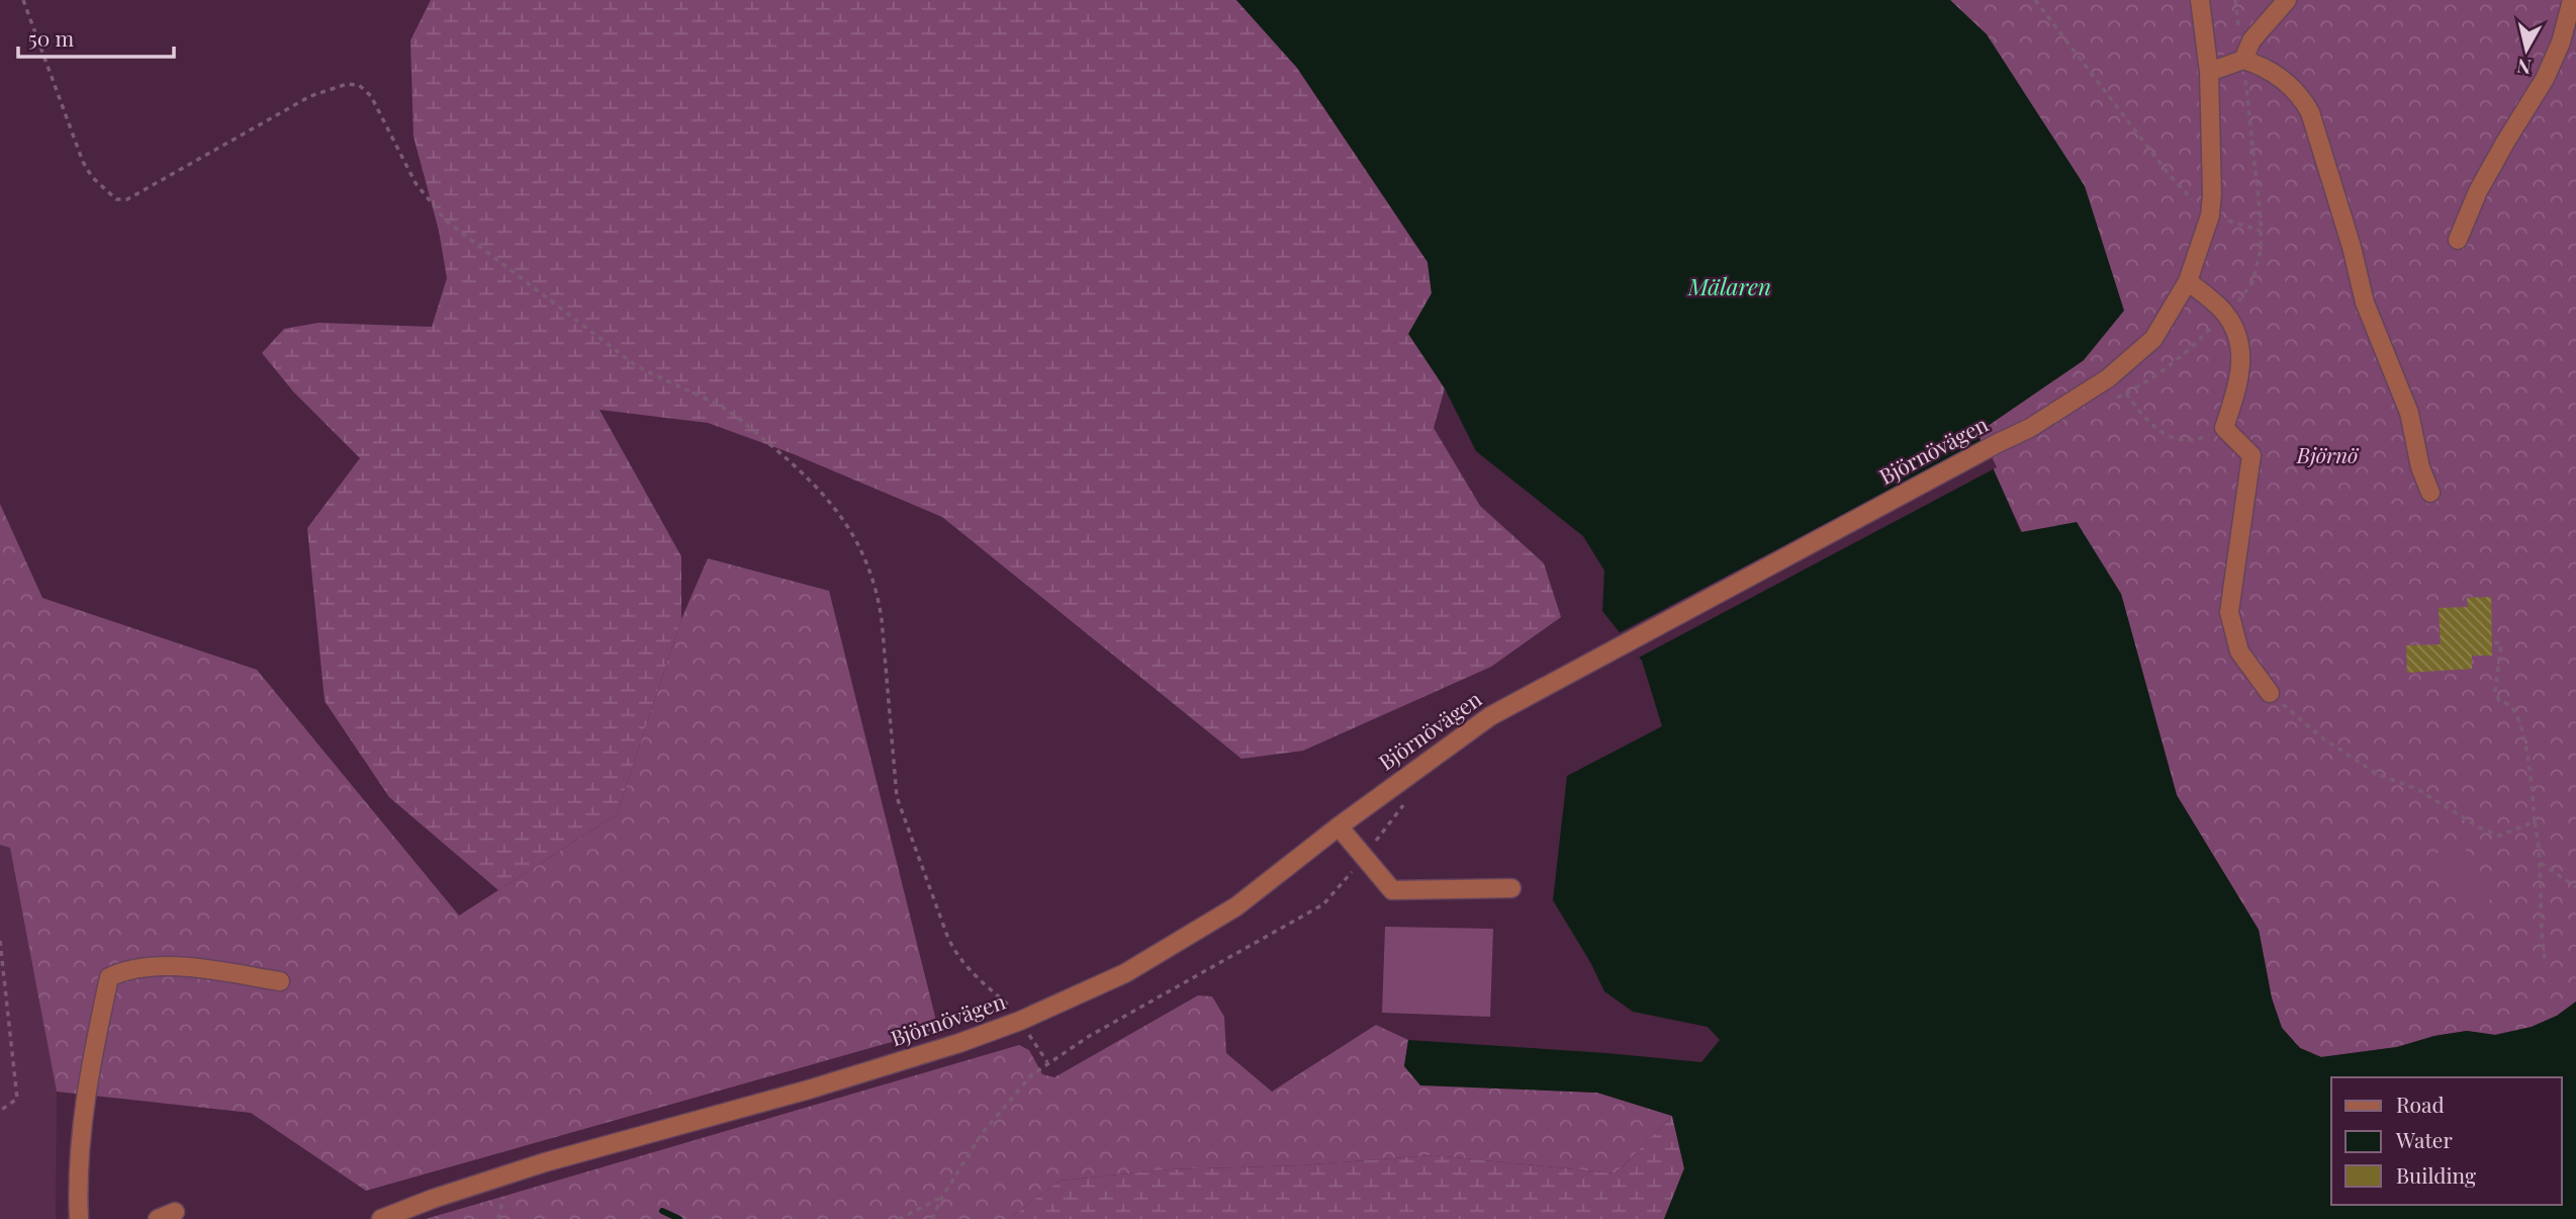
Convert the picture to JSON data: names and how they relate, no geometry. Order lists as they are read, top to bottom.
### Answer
{
  "streets": {
    "street": ["Björnövägen"]
  },
  "water": ["Mälaren"],
  "parks": ["Björnö"],
  "legend": ["Road", "Water", "Building"],
  "scale_bar": "50 m",
  "north": "bottom"
}
